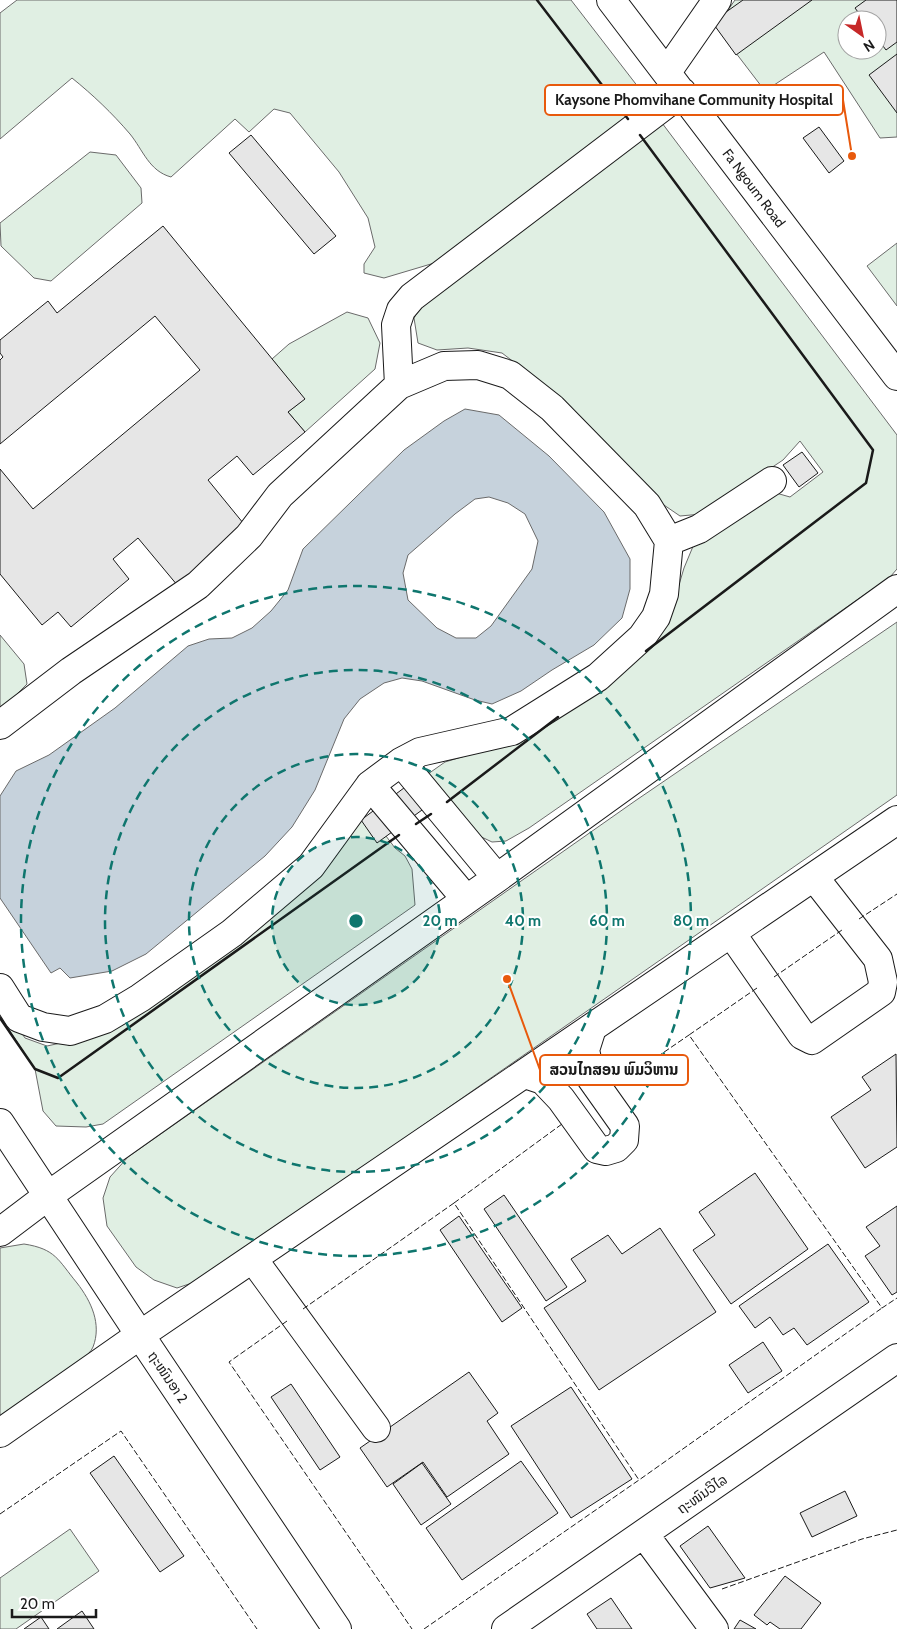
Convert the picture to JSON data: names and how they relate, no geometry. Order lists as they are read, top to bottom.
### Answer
{
  "streets": {
    "street": ["Fa Ngoum Road", "ຖະໜົນອາ 2", "ຖະໜົນວິໄລ"]
  },
  "places": ["Kaysone Phomvihane Community Hospital", "ສວນໄກສອນ ພົມວິຫານ"],
  "scale_bar": "20 m",
  "north": "bottom right",
  "rings": [
    "20 m",
    "40 m",
    "60 m",
    "80 m"
  ]
}
